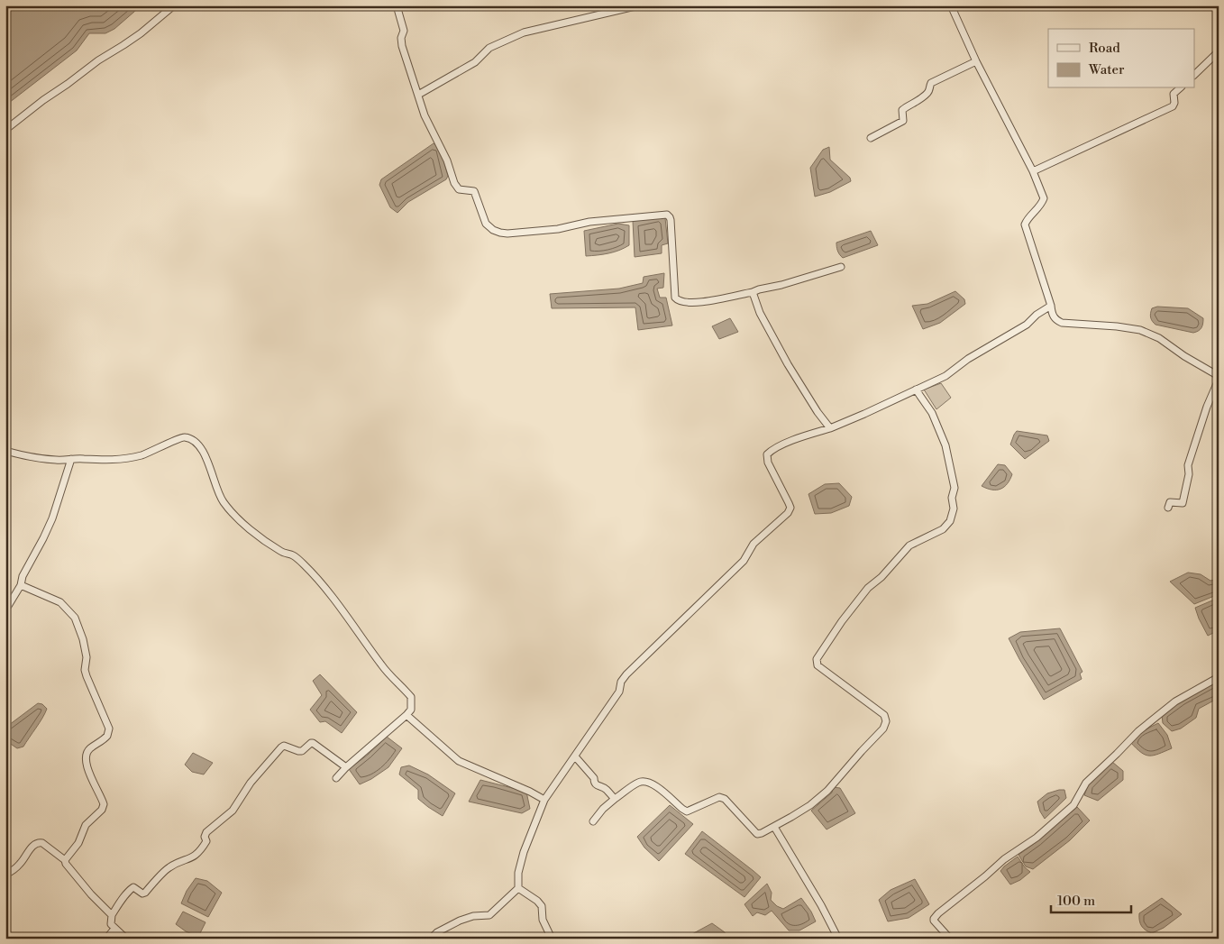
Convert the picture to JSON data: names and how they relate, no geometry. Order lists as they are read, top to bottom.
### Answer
{
  "legend": ["Road", "Water"],
  "scale_bar": "100 m"
}
